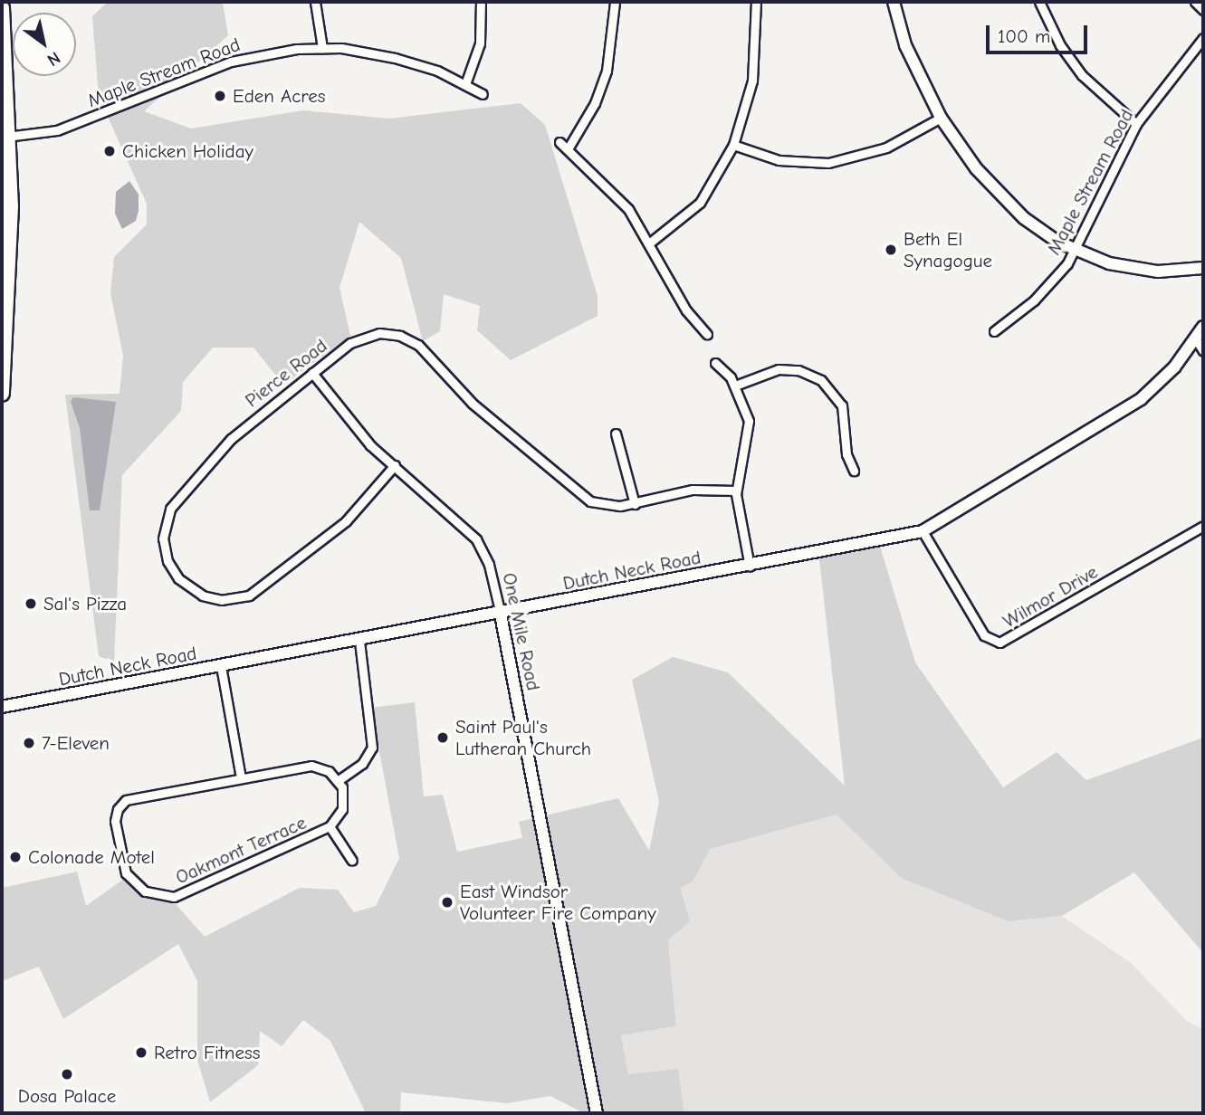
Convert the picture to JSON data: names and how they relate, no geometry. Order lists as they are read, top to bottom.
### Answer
{
  "streets": {
    "street": [
      "Maple Stream Road",
      "Pierce Road",
      "Dutch Neck Road",
      "Wilmor Drive",
      "One Mile Road",
      "Oakmont Terrace"
    ]
  },
  "crossings": [
    ["Pierce Road", "One Mile Road"],
    ["Dutch Neck Road", "Wilmor Drive"],
    ["Dutch Neck Road", "One Mile Road"]
  ],
  "places": [
    "Eden Acres",
    "Chicken Holiday",
    "Beth El Synagogue",
    "Sal's Pizza",
    "Saint Paul's Lutheran Church",
    "7-Eleven",
    "Colonade Motel",
    "East Windsor Volunteer Fire Company",
    "Retro Fitness",
    "Dosa Palace"
  ],
  "scale_bar": "100 m",
  "north": "bottom right"
}
